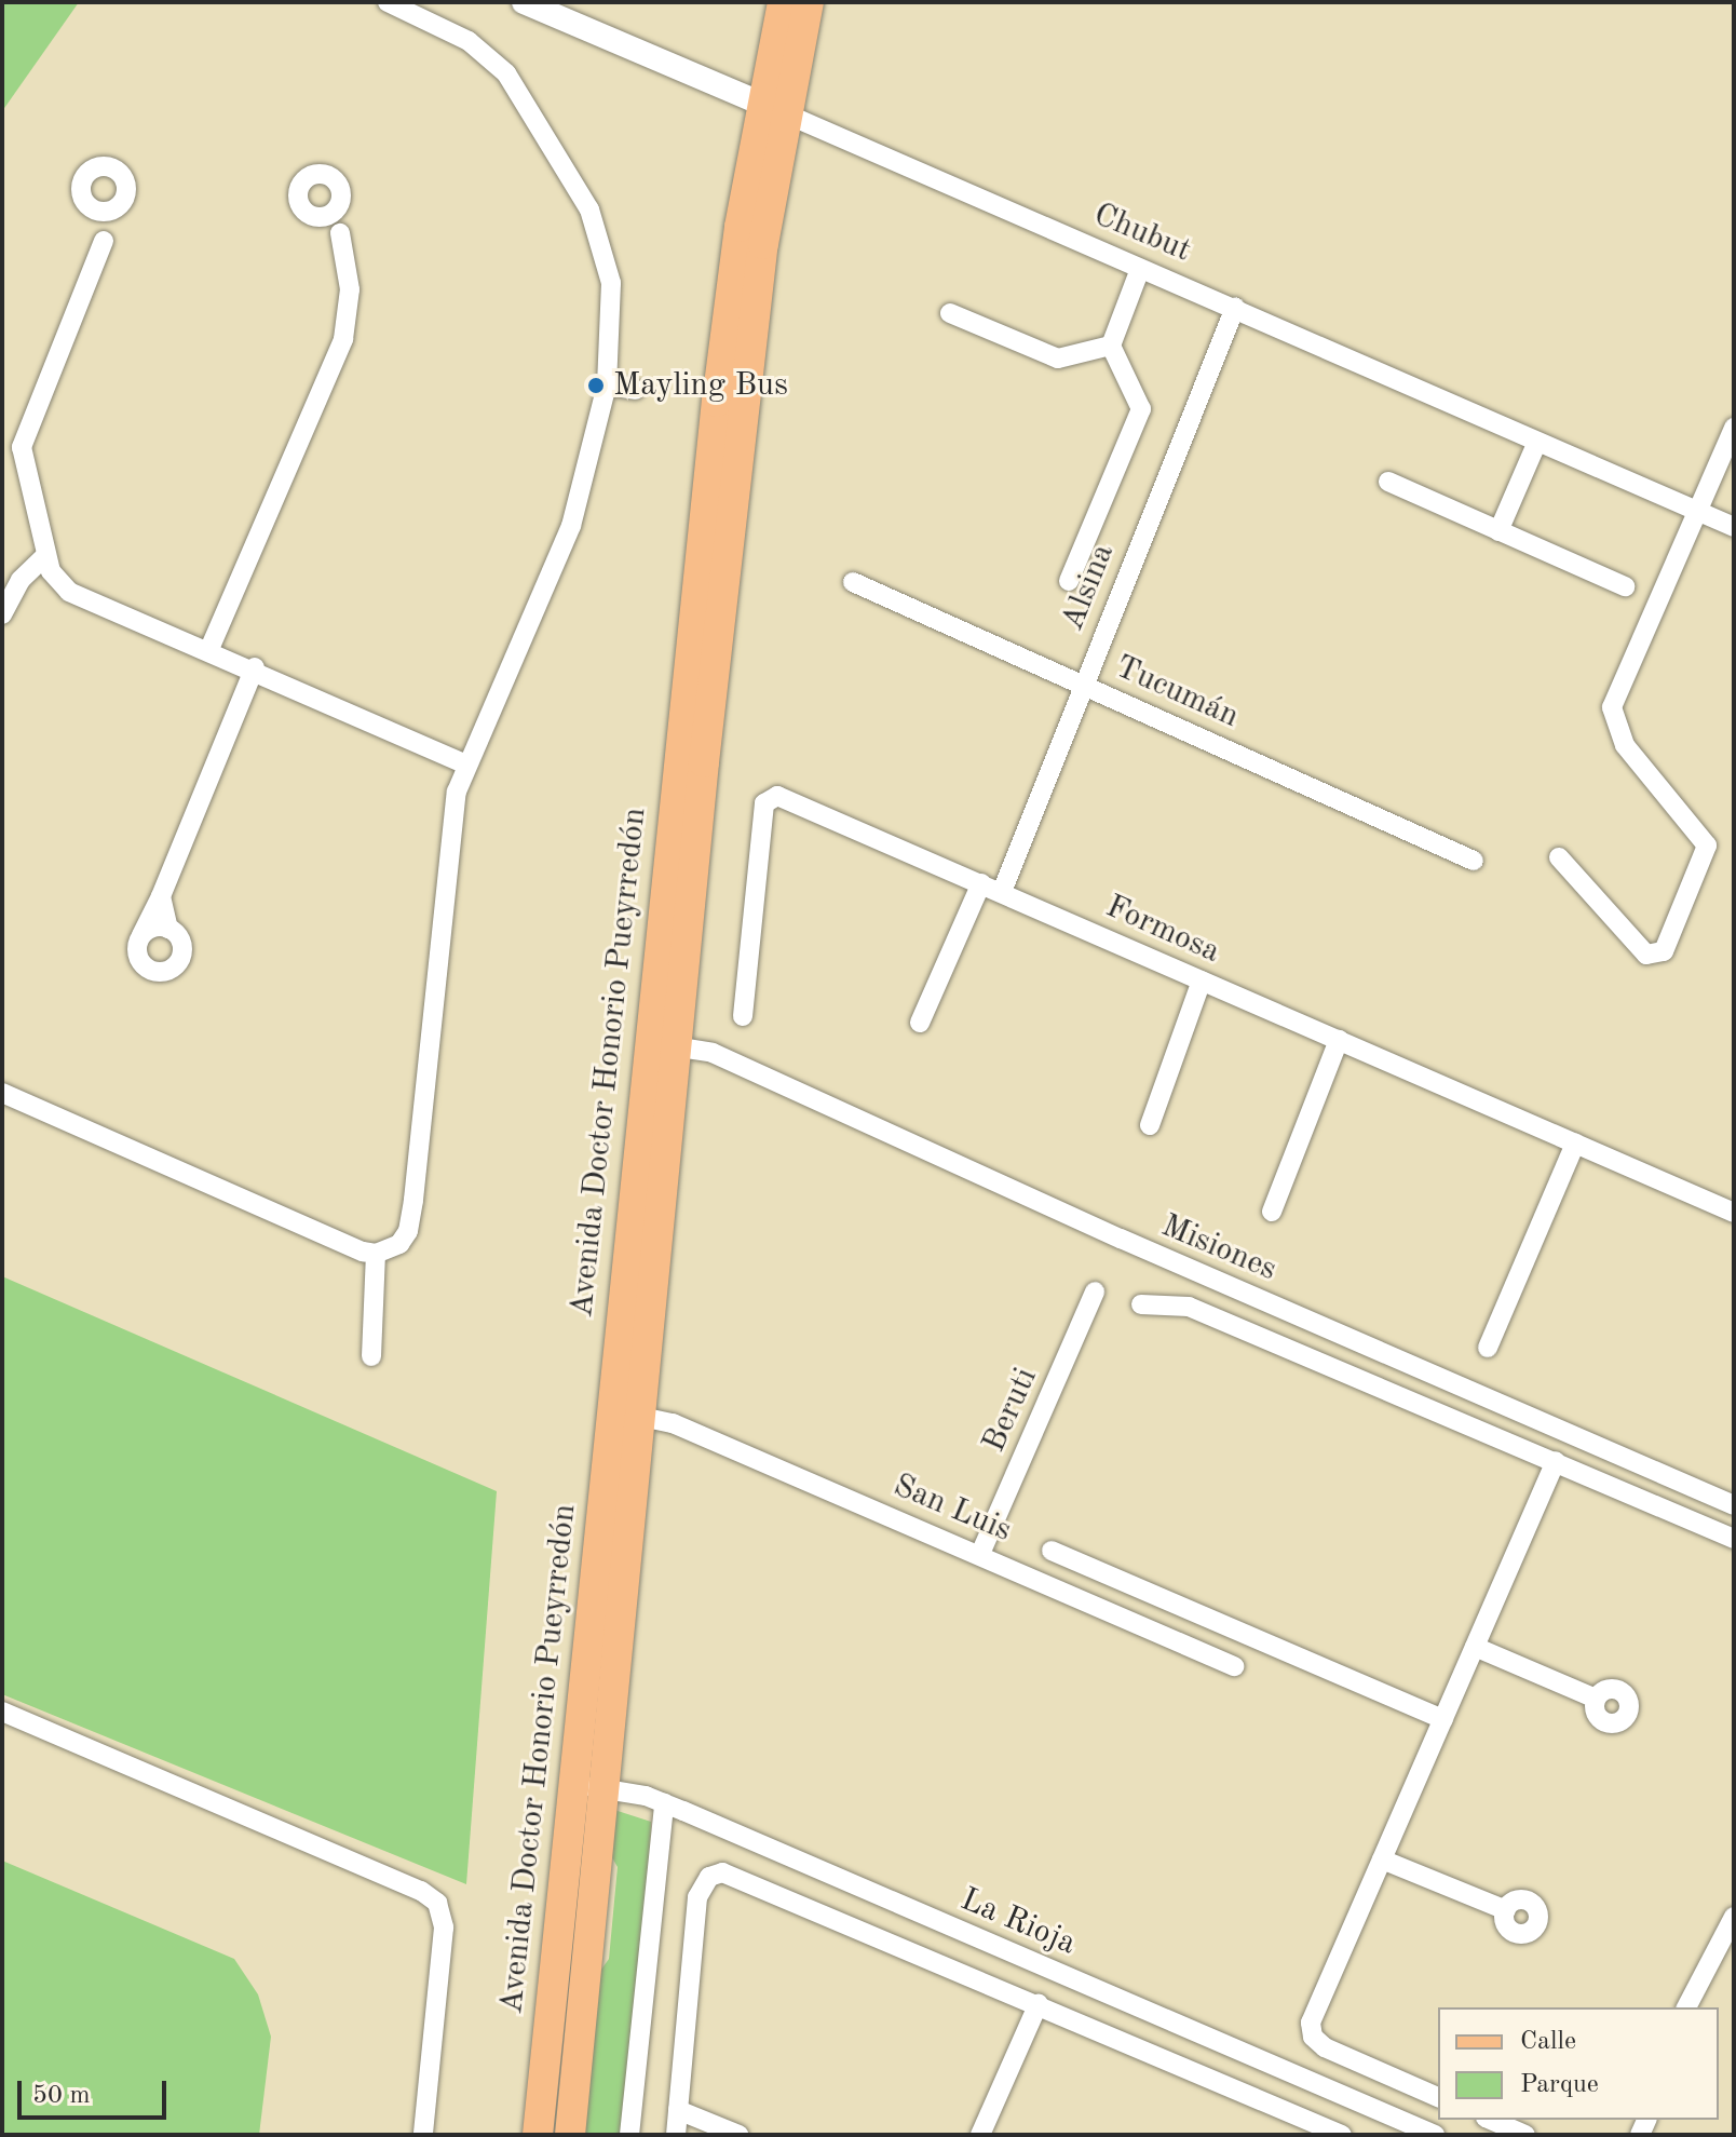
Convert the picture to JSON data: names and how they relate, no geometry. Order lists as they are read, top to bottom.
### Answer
{
  "streets": {
    "main road": ["Avenida Doctor Honorio Pueyrredón"],
    "street": [
      "Chubut",
      "Alsina",
      "Tucumán",
      "Formosa",
      "Misiones",
      "Beruti",
      "San Luis",
      "La Rioja"
    ]
  },
  "crossings": [
    ["Chubut", "Alsina"],
    ["Chubut", "Avenida Doctor Honorio Pueyrredón"],
    ["Alsina", "Tucumán"],
    ["Alsina", "Formosa"],
    ["Avenida Doctor Honorio Pueyrredón", "Misiones"],
    ["Avenida Doctor Honorio Pueyrredón", "San Luis"],
    ["Avenida Doctor Honorio Pueyrredón", "La Rioja"],
    ["Beruti", "San Luis"]
  ],
  "places": ["Mayling Bus"],
  "legend": ["Calle", "Parque"],
  "scale_bar": "50 m"
}
